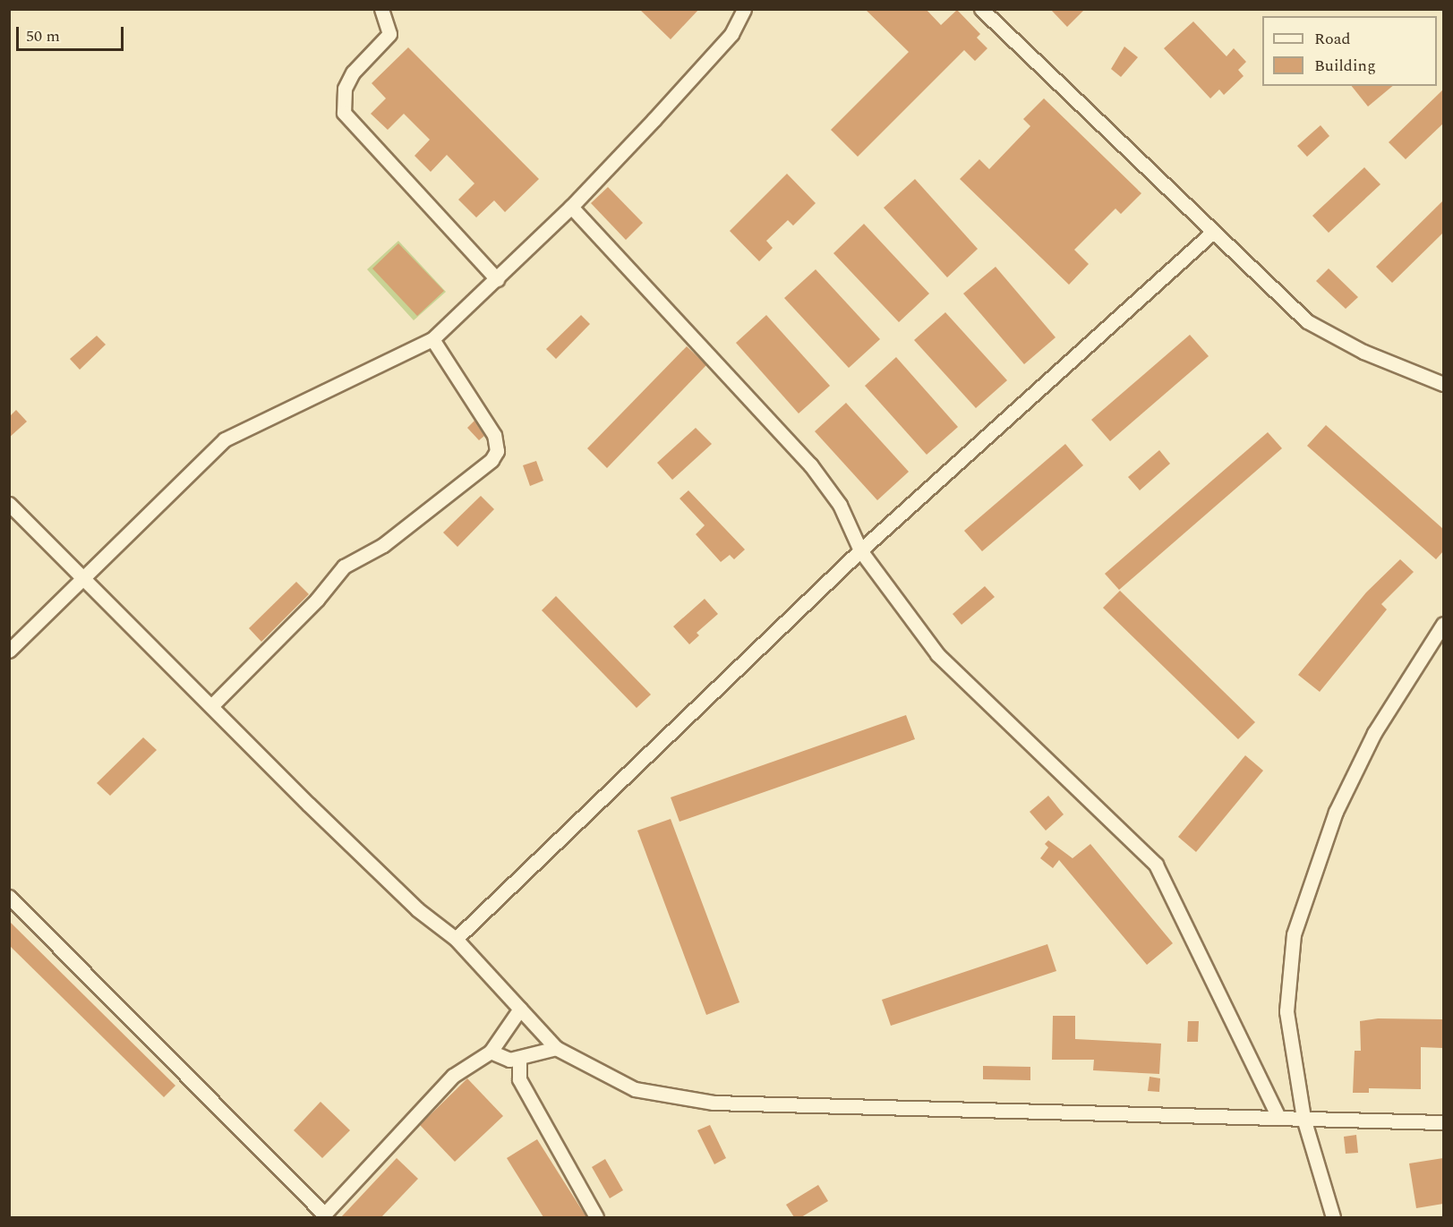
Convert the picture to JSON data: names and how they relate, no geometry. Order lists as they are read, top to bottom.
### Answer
{
  "legend": ["Road", "Building"],
  "scale_bar": "50 m"
}
